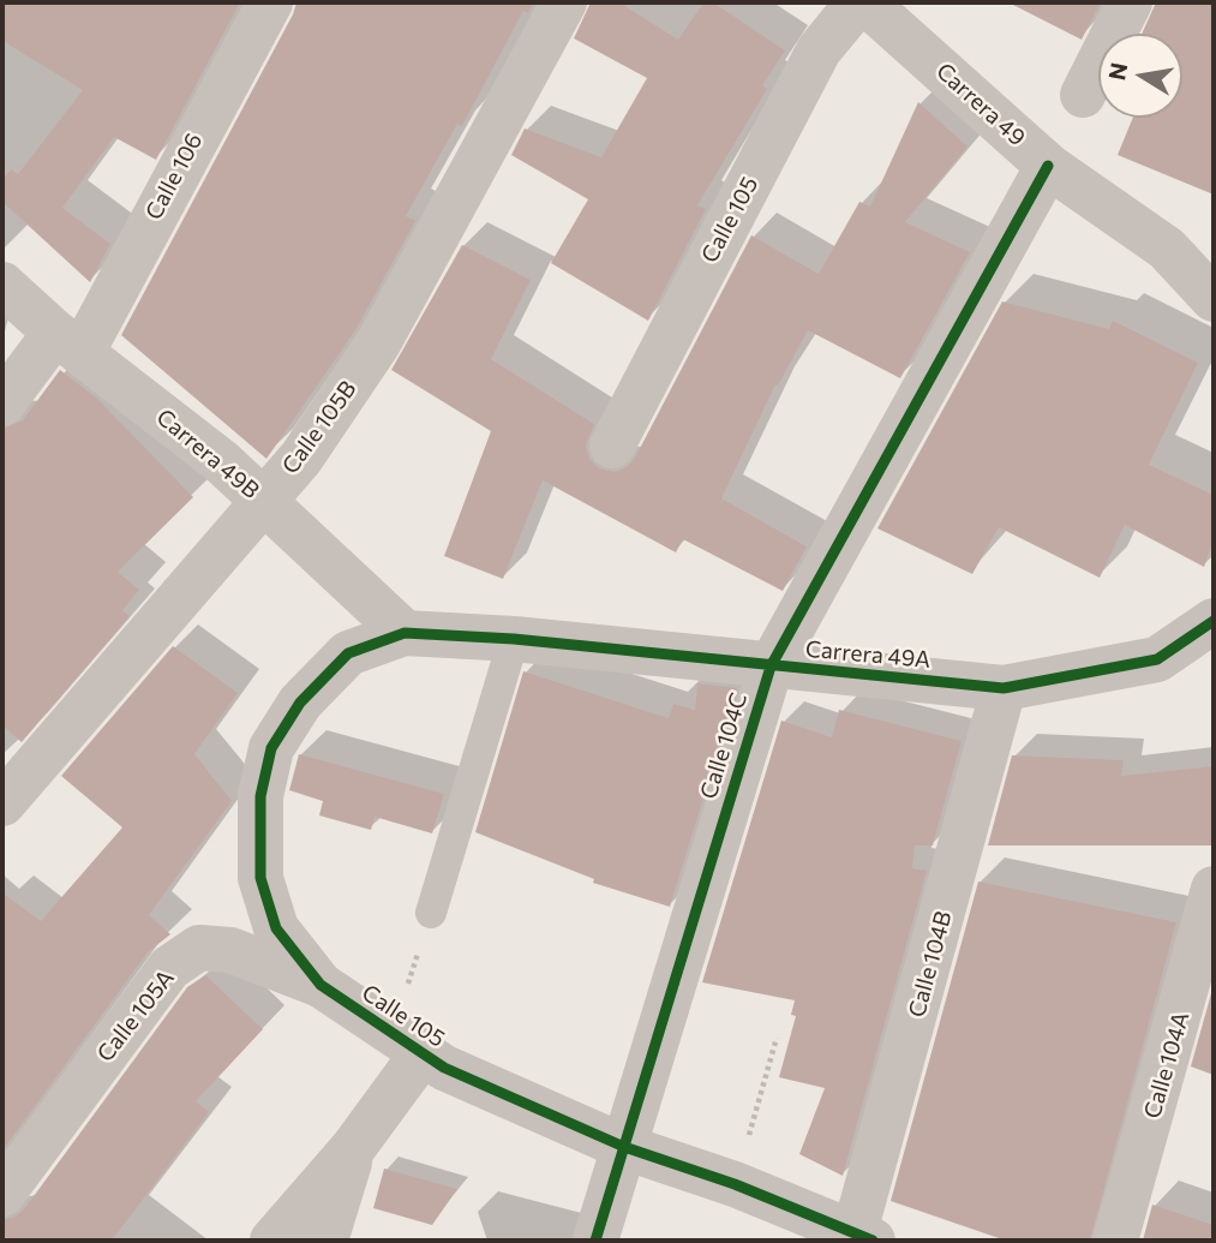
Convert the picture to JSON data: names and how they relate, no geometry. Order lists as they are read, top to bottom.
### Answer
{
  "streets": {
    "street": [
      "Carrera 49",
      "Calle 106",
      "Calle 105",
      "Calle 105B",
      "Carrera 49B",
      "Carrera 49A",
      "Calle 104C",
      "Calle 104B",
      "Calle 105A",
      "Calle 104A"
    ]
  },
  "crossings": [
    ["Carrera 49", "Calle 104C"],
    ["Calle 106", "Carrera 49B"],
    ["Calle 105", "Carrera 49B"],
    ["Calle 105", "Carrera 49A"],
    ["Calle 105", "Calle 104C"],
    ["Calle 105", "Calle 104B"],
    ["Calle 105", "Calle 105A"],
    ["Calle 105B", "Carrera 49B"],
    ["Carrera 49B", "Carrera 49A"],
    ["Carrera 49A", "Calle 104C"],
    ["Carrera 49A", "Calle 104B"]
  ],
  "north": "left"
}
